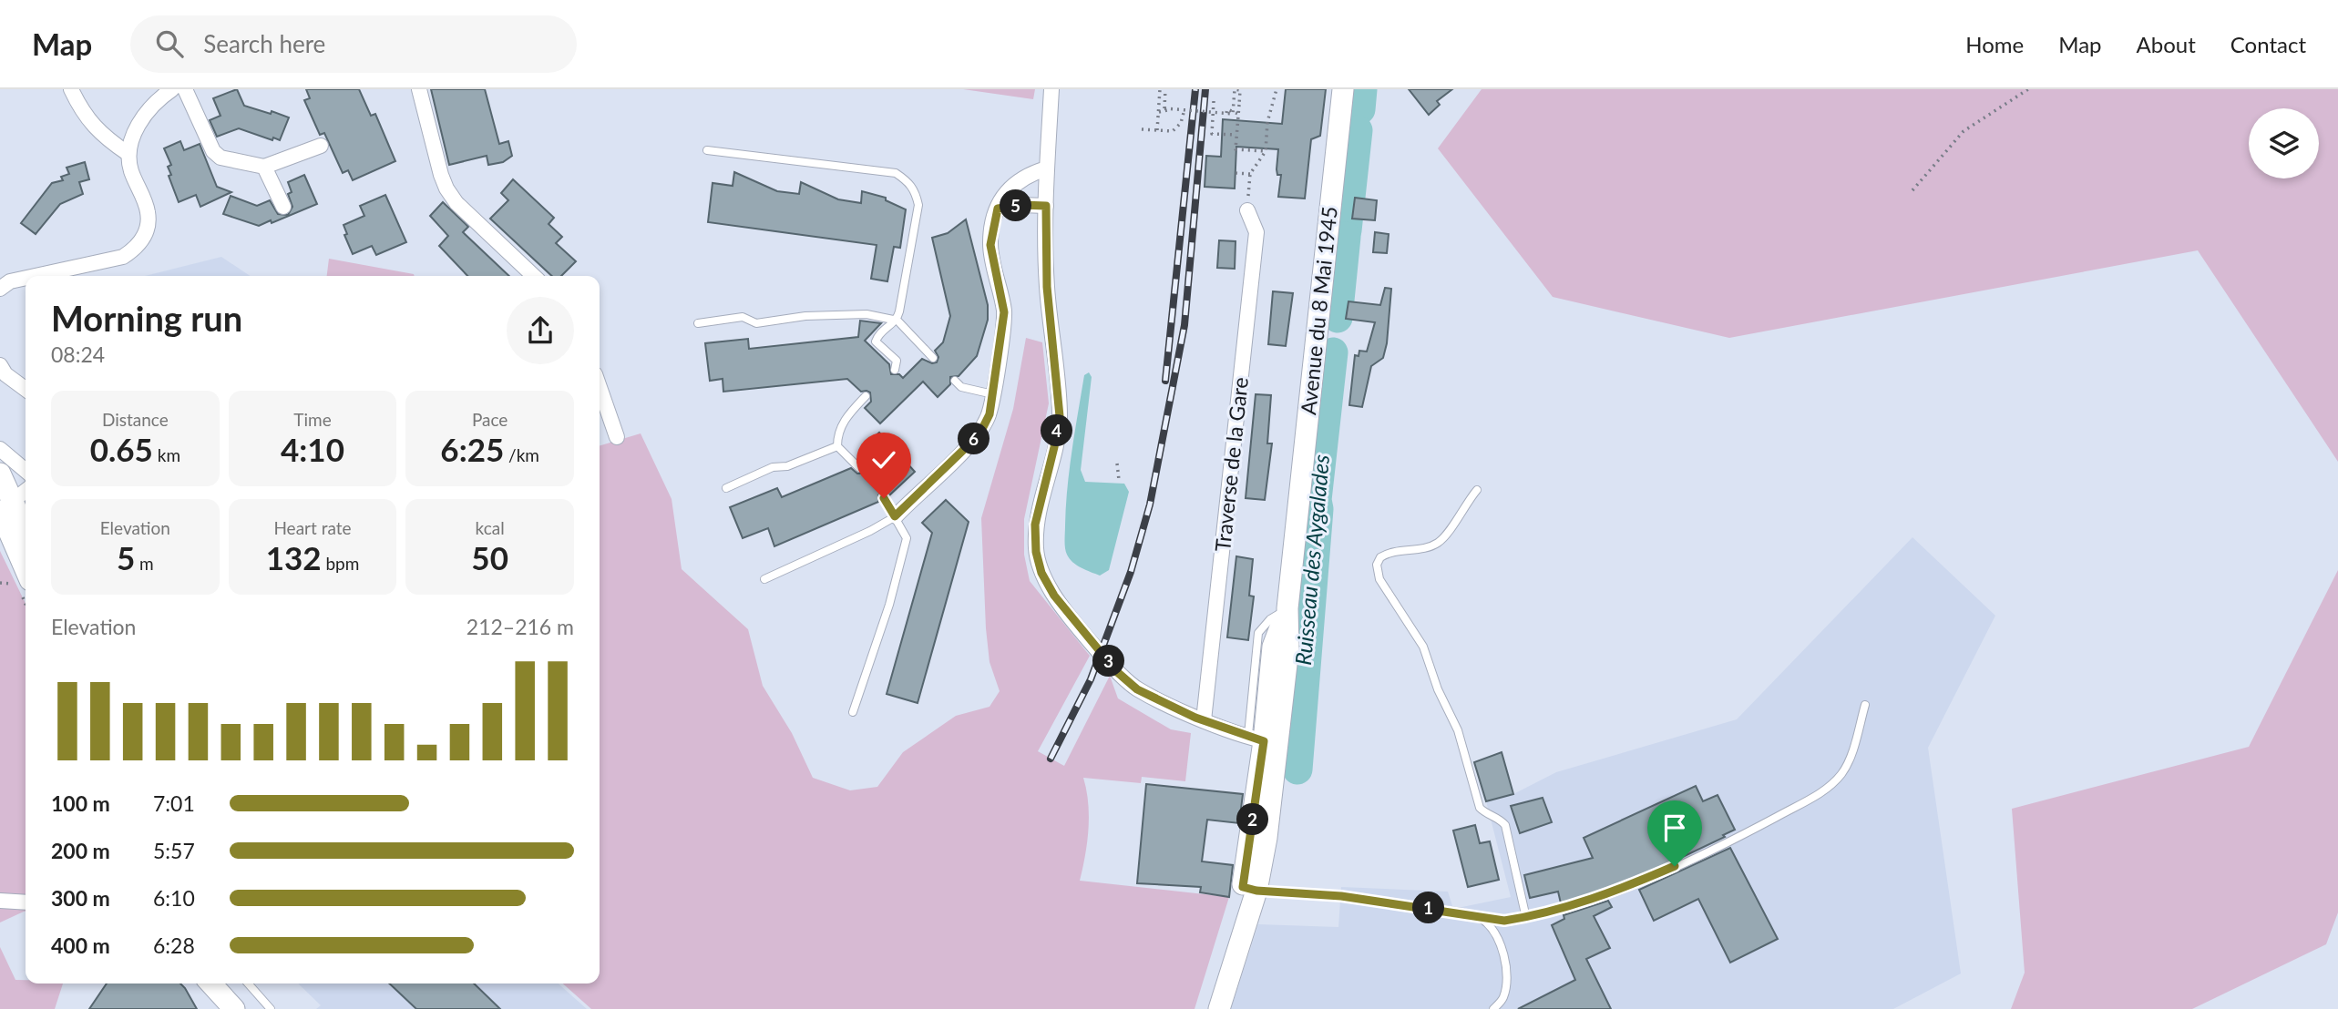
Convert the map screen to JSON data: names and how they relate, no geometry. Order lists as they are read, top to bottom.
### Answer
{
  "streets": {
    "main road": ["Avenue du 8 Mai 1945"],
    "street": ["Traverse de la Gare"]
  },
  "water": ["Ruisseau des Aygalades"],
  "page": {
    "header": "Map",
    "search": "Search here",
    "nav": [
      "Home",
      "Map",
      "About",
      "Contact"
    ],
    "pins": [
      "5",
      "4",
      "6",
      "3",
      "2",
      "1"
    ],
    "heading": ["Morning run", "08:24"],
    "stats": [
      ["Distance", "0.65 km"],
      ["Time", "4:10"],
      ["Pace", "6:25 /km"],
      ["Elevation", "5 m"],
      ["Heart rate", "132 bpm"],
      ["kcal", "50"]
    ],
    "chart": ["Elevation", "212–216 m"],
    "list": [
      {
        "name": "100 m",
        "note": "7:01"
      },
      {
        "name": "200 m",
        "note": "5:57"
      },
      {
        "name": "300 m",
        "note": "6:10"
      },
      {
        "name": "400 m",
        "note": "6:28"
      }
    ]
  }
}
